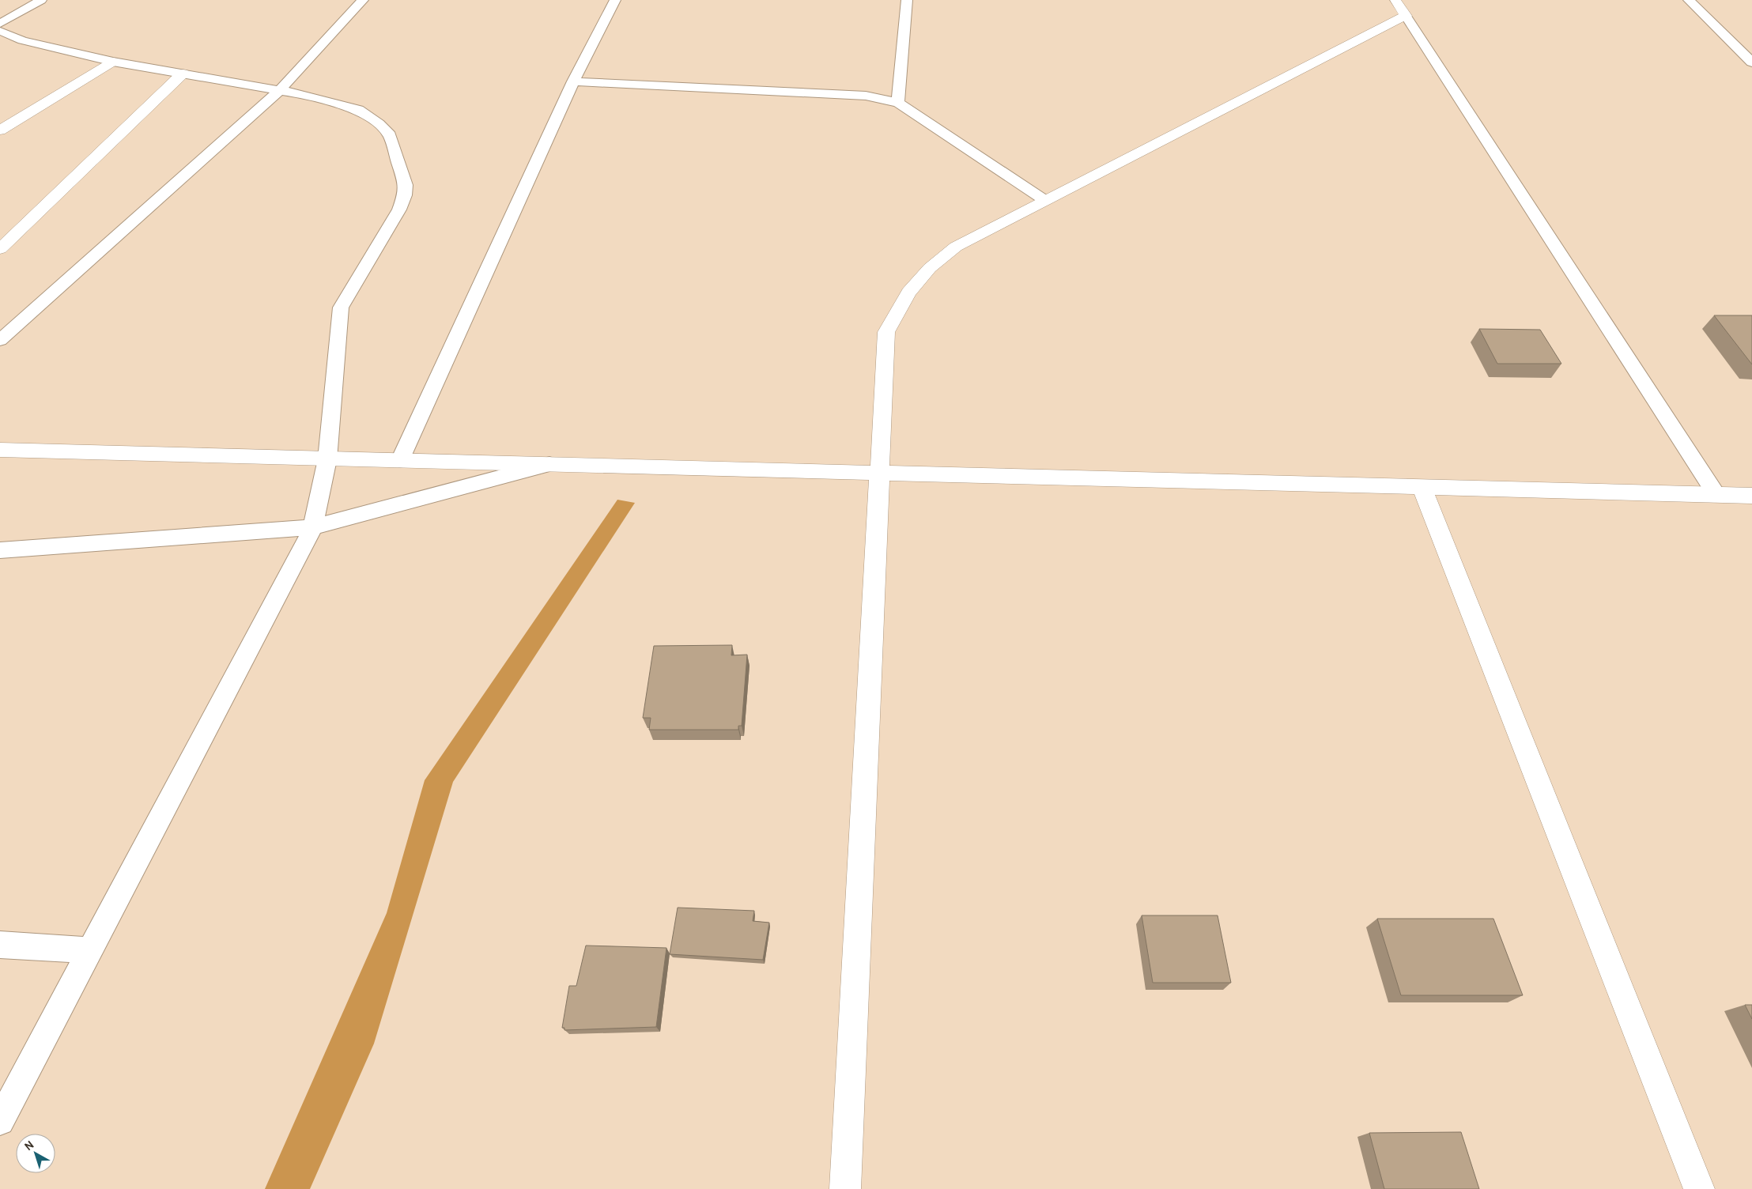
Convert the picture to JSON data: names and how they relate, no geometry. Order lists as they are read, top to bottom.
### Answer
{
  "north": "top left"
}
